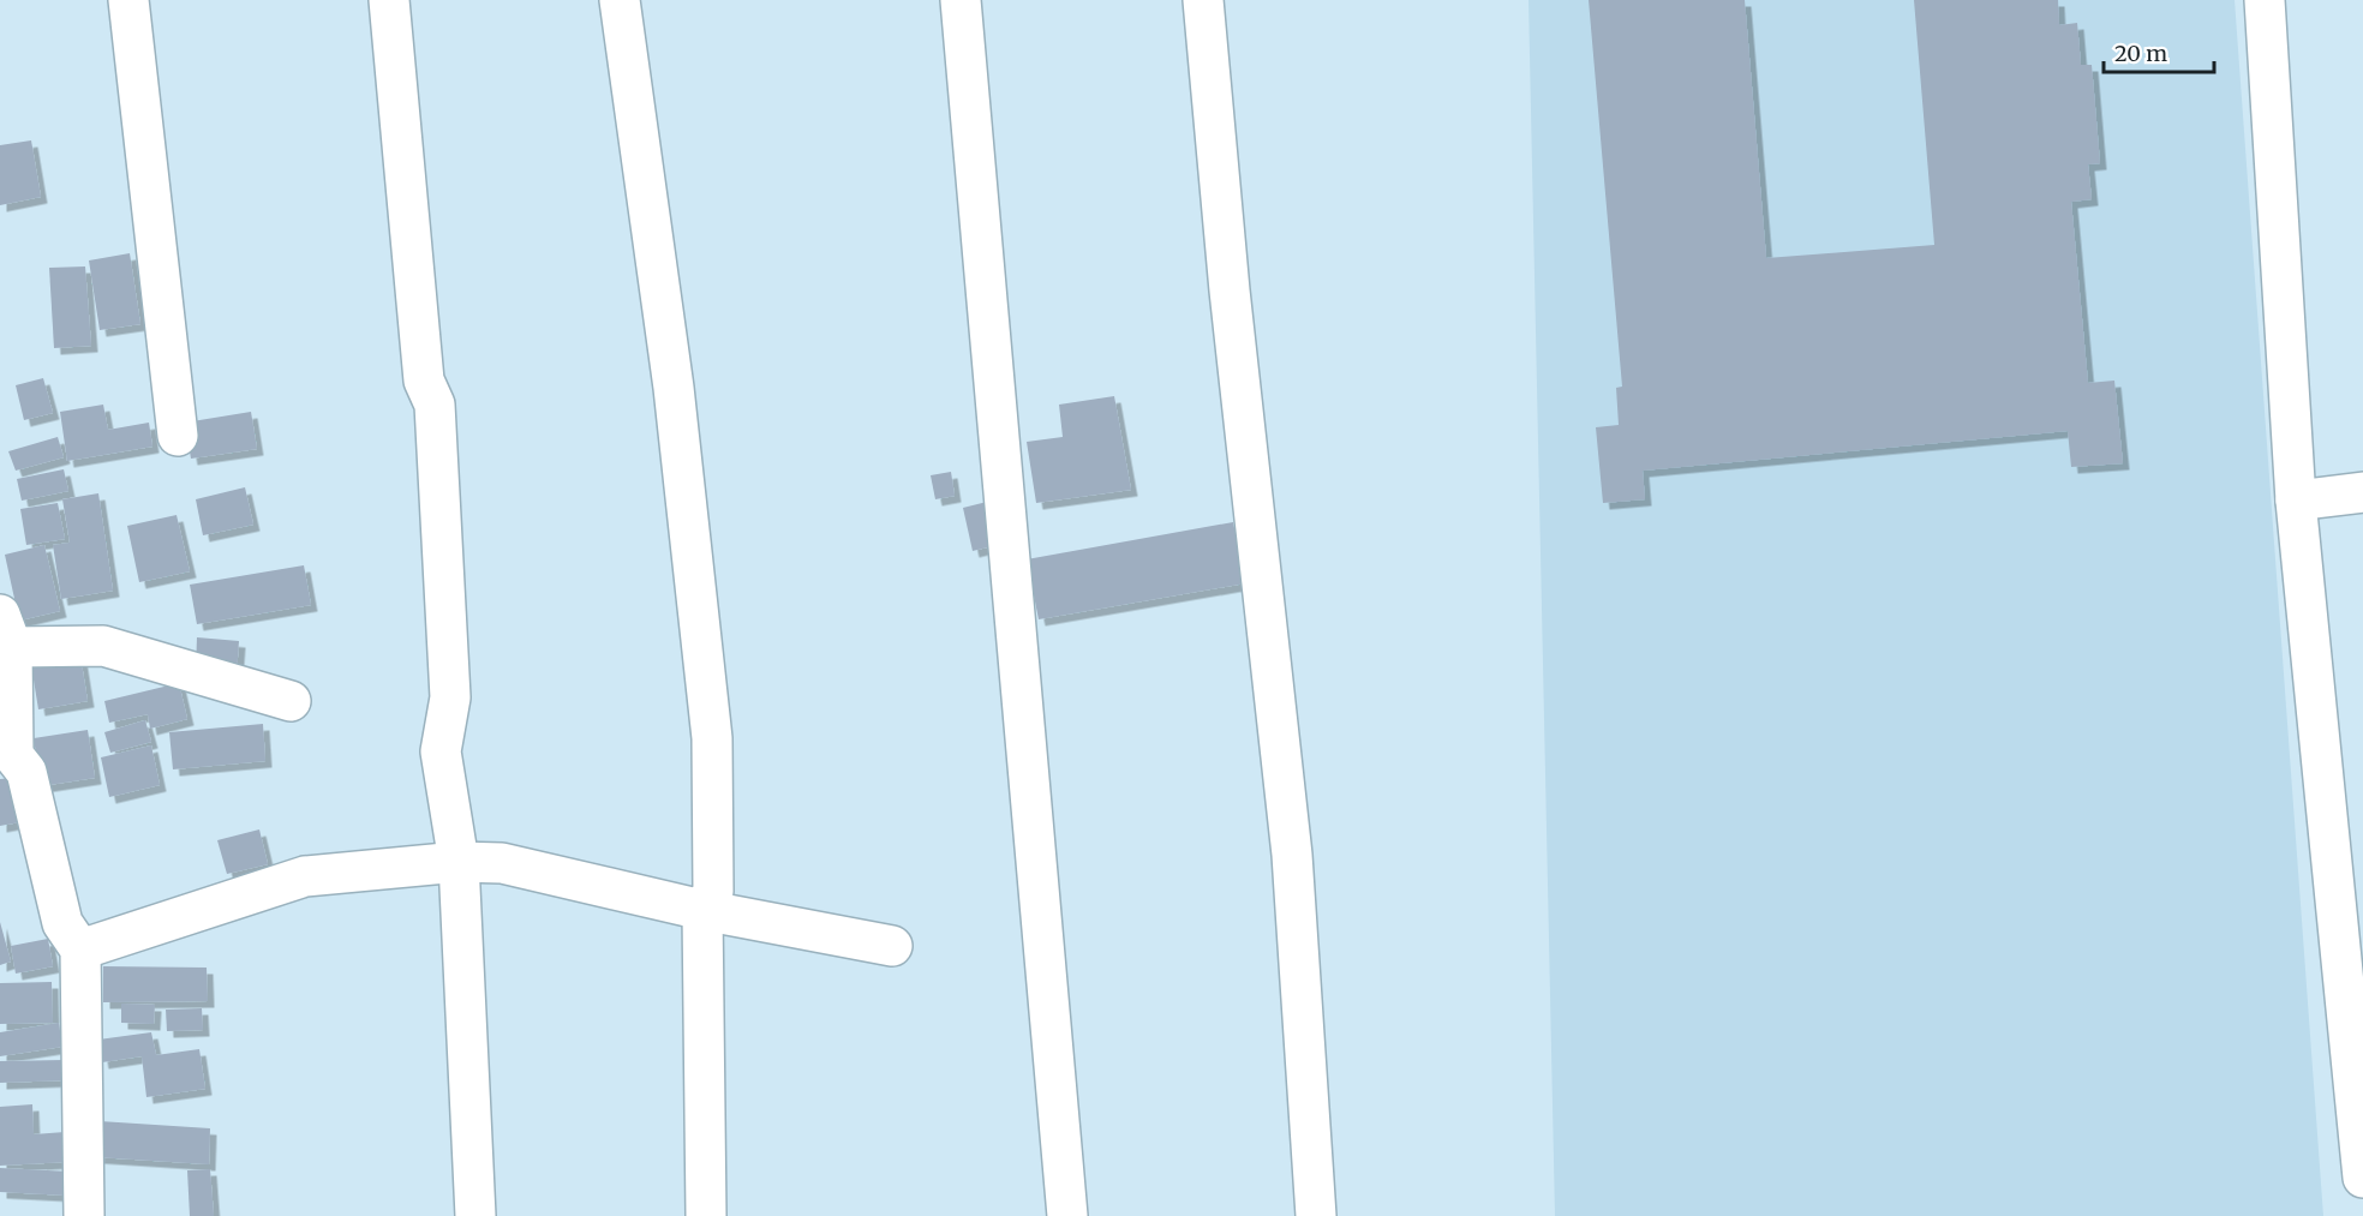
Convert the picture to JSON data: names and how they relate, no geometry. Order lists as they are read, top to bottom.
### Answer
{
  "scale_bar": "20 m"
}
